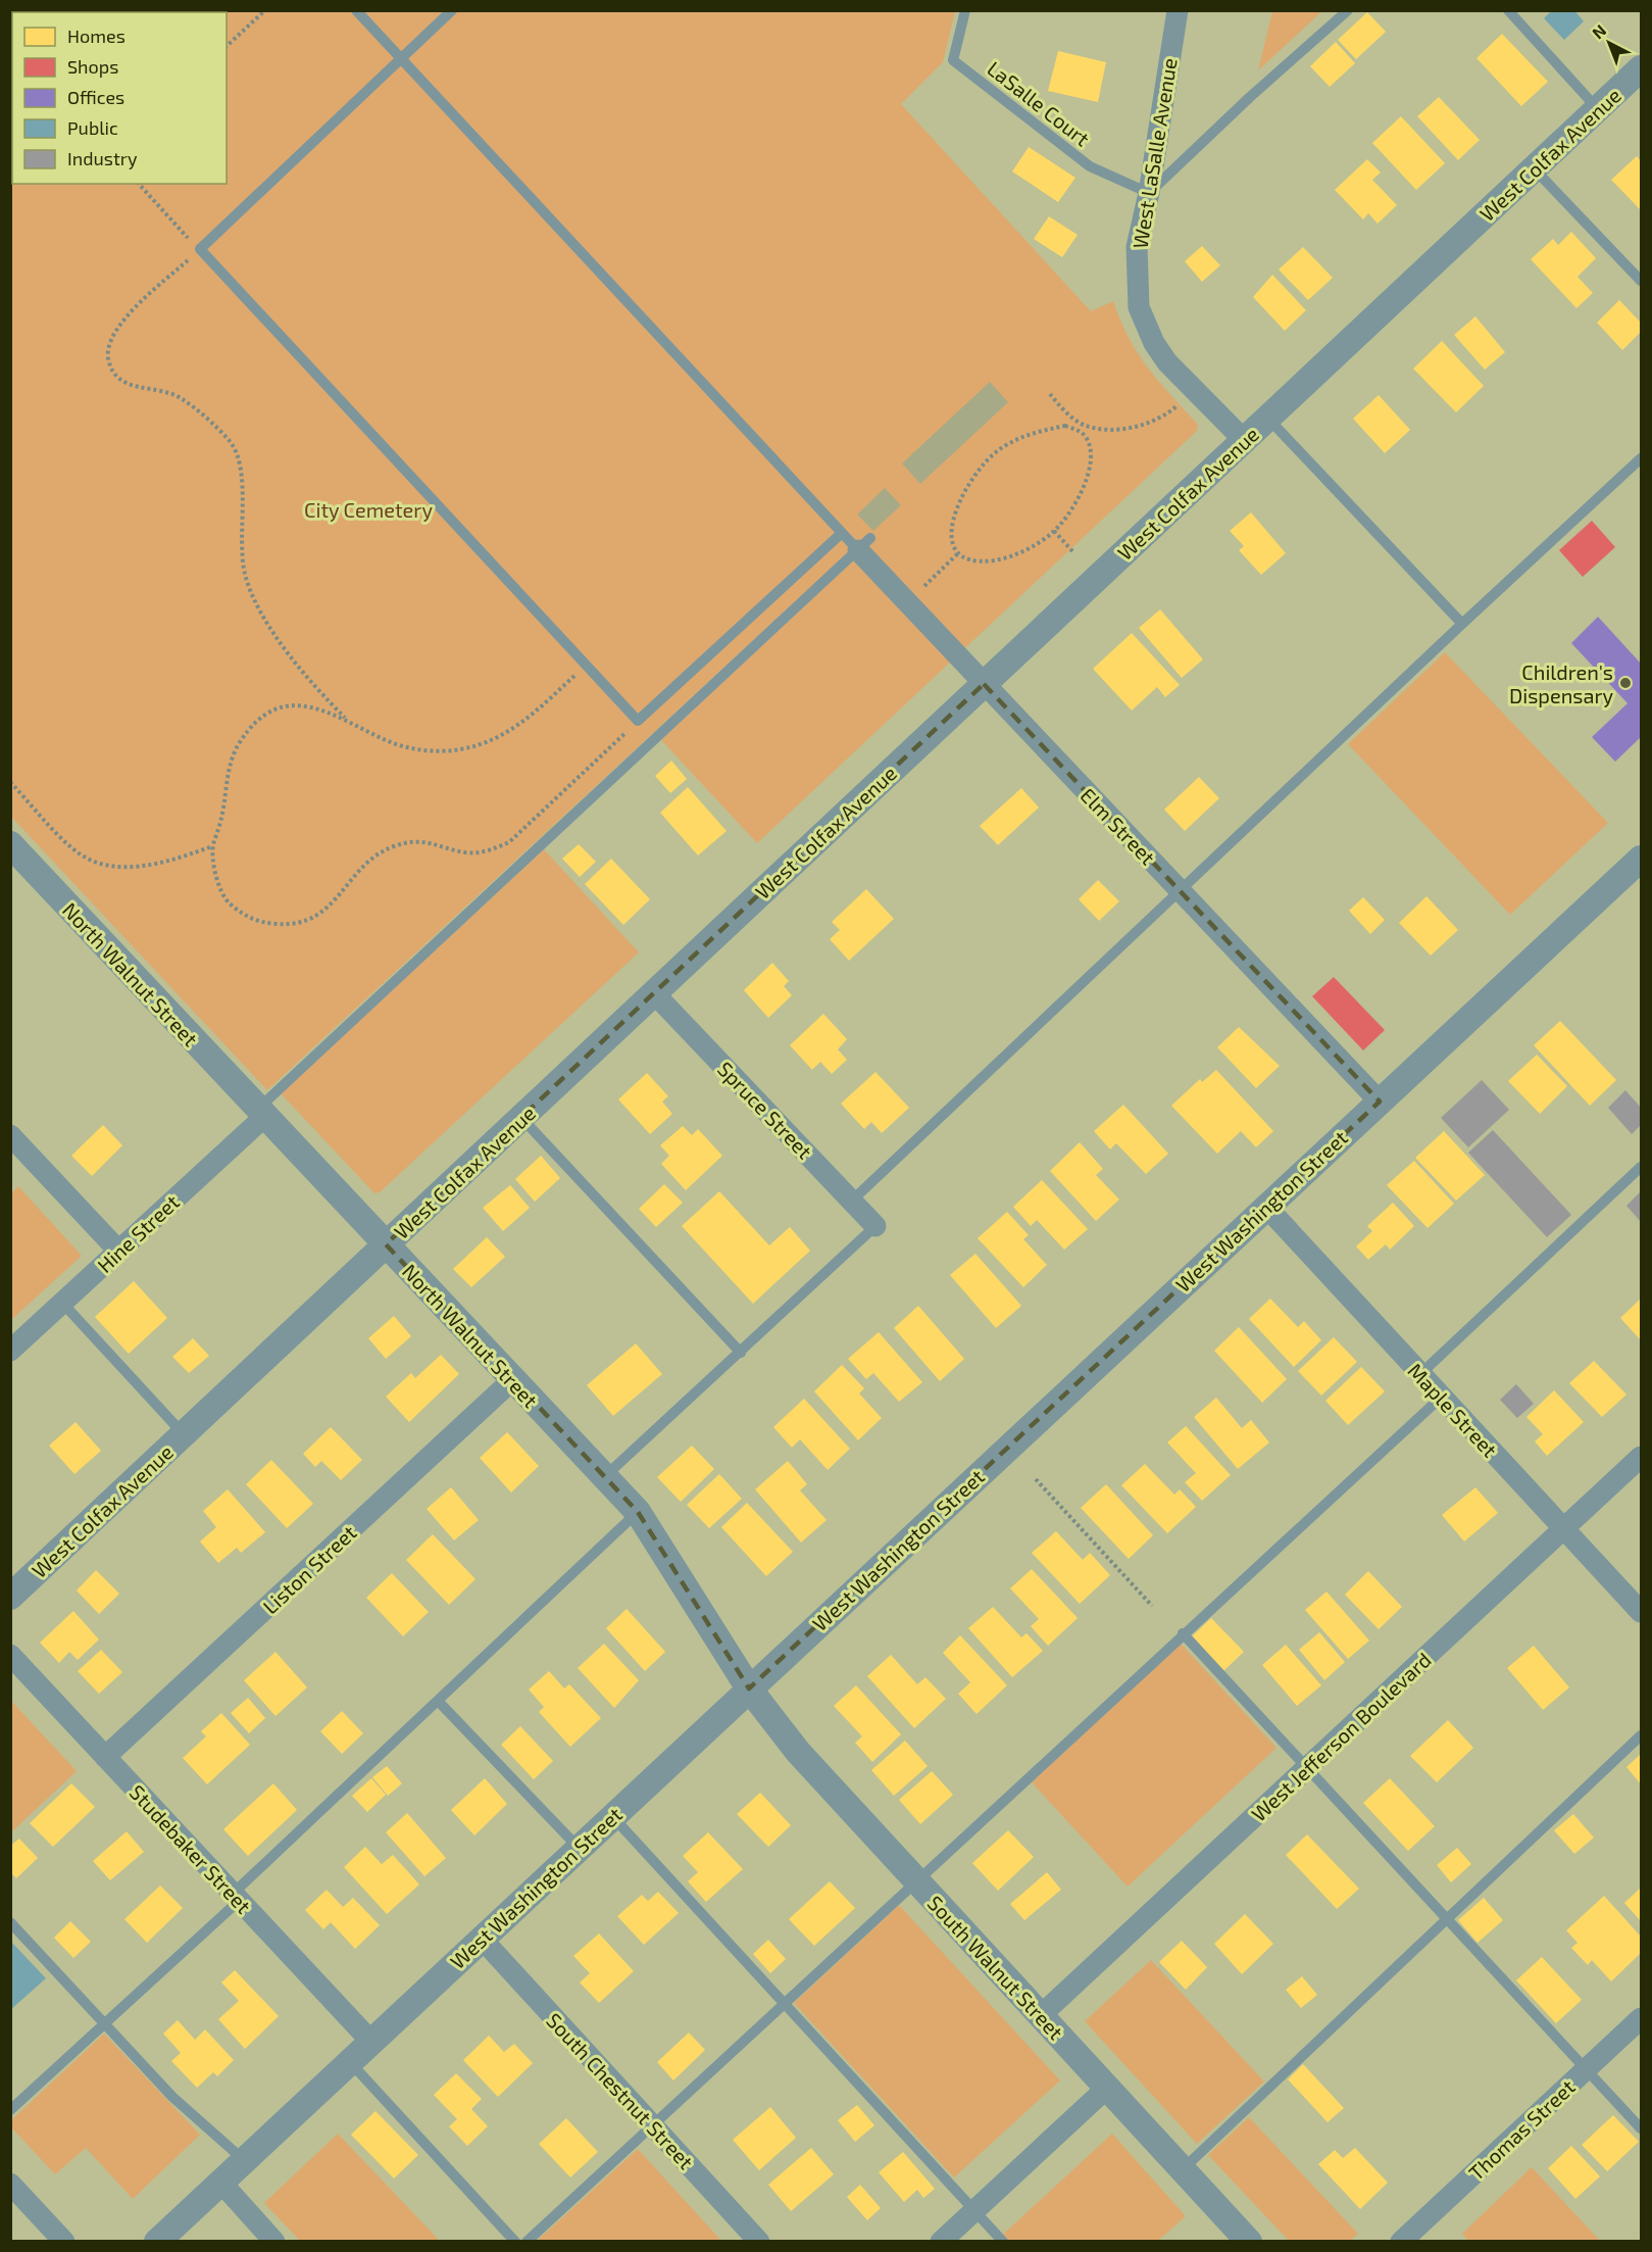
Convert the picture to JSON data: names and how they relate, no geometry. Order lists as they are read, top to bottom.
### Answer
{
  "streets": {
    "street": [
      "West LaSalle Avenue",
      "West Colfax Avenue",
      "Elm Street",
      "North Walnut Street",
      "Spruce Street",
      "West Washington Street",
      "Hine Street",
      "Maple Street",
      "Liston Street",
      "West Jefferson Boulevard",
      "Studebaker Street",
      "South Walnut Street",
      "South Chestnut Street",
      "Thomas Street"
    ],
    "lane": ["LaSalle Court"]
  },
  "crossings": [
    ["LaSalle Court", "West LaSalle Avenue"],
    ["West LaSalle Avenue", "West Colfax Avenue"],
    ["West Colfax Avenue", "Elm Street"],
    ["West Colfax Avenue", "North Walnut Street"],
    ["West Colfax Avenue", "Spruce Street"],
    ["Elm Street", "West Washington Street"],
    ["North Walnut Street", "West Washington Street"],
    ["North Walnut Street", "Hine Street"],
    ["North Walnut Street", "Liston Street"],
    ["North Walnut Street", "South Walnut Street"],
    ["West Washington Street", "Maple Street"],
    ["West Washington Street", "Studebaker Street"],
    ["West Washington Street", "South Walnut Street"],
    ["West Washington Street", "South Chestnut Street"],
    ["Maple Street", "West Jefferson Boulevard"],
    ["Liston Street", "Studebaker Street"],
    ["West Jefferson Boulevard", "South Walnut Street"]
  ],
  "parks": ["City Cemetery"],
  "places": ["Children's Dispensary"],
  "legend": [
    "Homes",
    "Shops",
    "Offices",
    "Public",
    "Industry"
  ],
  "north": "top left"
}
